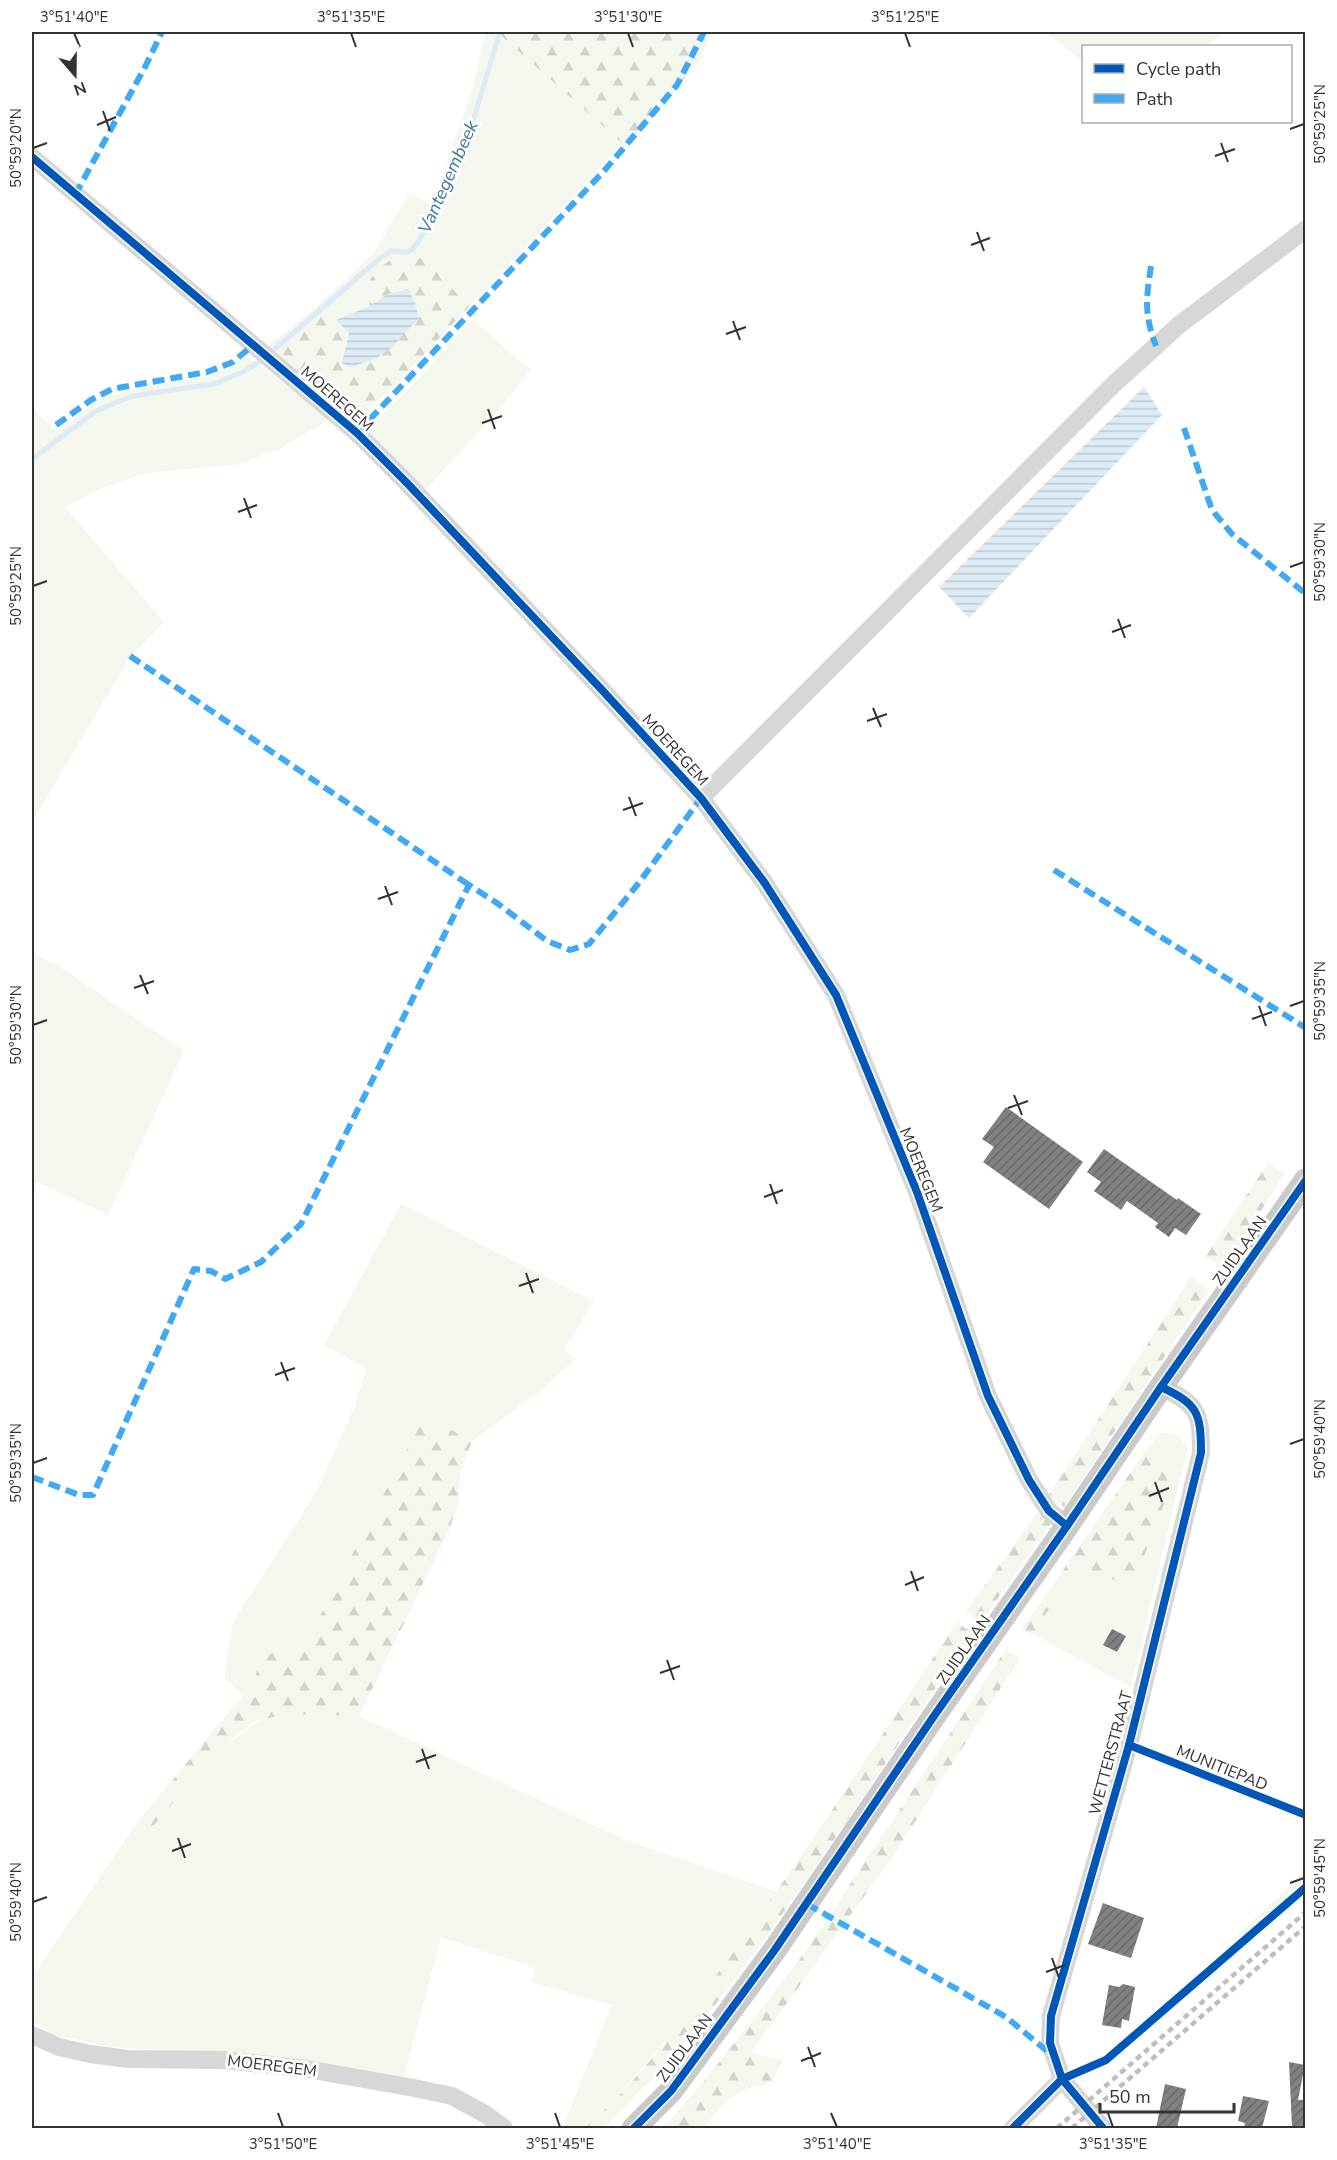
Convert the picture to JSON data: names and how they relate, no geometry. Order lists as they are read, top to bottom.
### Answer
{
  "streets": {
    "main road": ["ZUIDLAAN"],
    "street": ["MOEREGEM", "WETTERSTRAAT"],
    "cycle path": ["MUNITIEPAD"]
  },
  "crossings": [
    ["MOEREGEM", "ZUIDLAAN"],
    ["ZUIDLAAN", "WETTERSTRAAT"]
  ],
  "water": ["Vantegembeek"],
  "legend": ["Cycle path", "Path"],
  "scale_bar": "50 m",
  "north": "bottom",
  "coordinates": [
    "3°51'40\"E",
    "3°51'35\"E",
    "3°51'30\"E",
    "3°51'25\"E",
    "50°59'25\"N",
    "50°59'20\"N",
    "50°59'30\"N",
    "50°59'35\"N",
    "50°59'40\"N",
    "50°59'45\"N",
    "3°51'50\"E",
    "3°51'45\"E"
  ]
}
